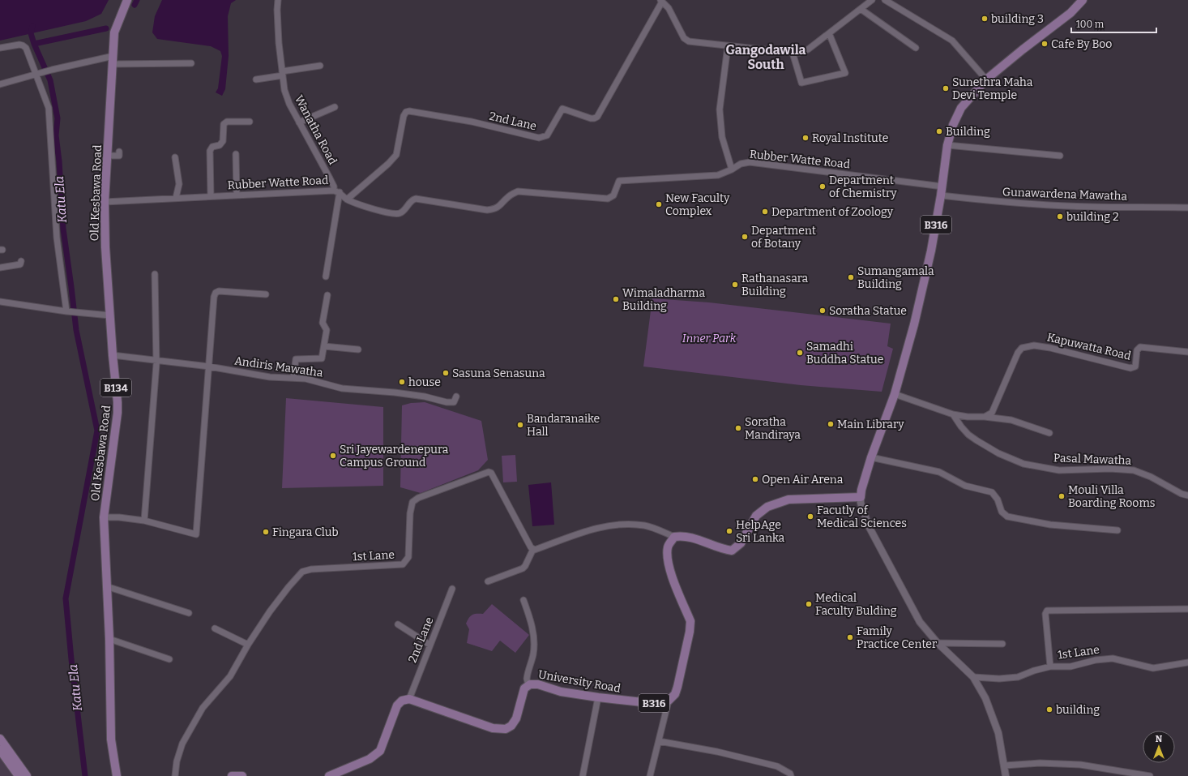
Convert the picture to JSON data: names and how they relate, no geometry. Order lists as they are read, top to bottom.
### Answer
{
  "streets": {
    "main road": [
      "Old Kesbawa Road",
      "B316",
      "B134",
      "University Road"
    ],
    "street": [
      "2nd Lane",
      "Wanatha Road",
      "Rubber Watte Road",
      "Gunawardena Mawatha",
      "Kapuwatta Road",
      "Andiris Mawatha",
      "Pasal Mawatha",
      "1st Lane"
    ]
  },
  "crossings": [
    ["2nd Lane", "Rubber Watte Road"],
    ["2nd Lane", "University Road"],
    ["Wanatha Road", "Rubber Watte Road"],
    ["Rubber Watte Road", "Old Kesbawa Road"],
    ["Rubber Watte Road", "B316"],
    ["Old Kesbawa Road", "Andiris Mawatha"],
    ["Gunawardena Mawatha", "B316"],
    ["B316", "University Road"]
  ],
  "districts": ["Gangodawila South"],
  "water": ["Katu Ela"],
  "parks": ["Inner Park"],
  "places": [
    "building 3",
    "Cafe By Boo",
    "Sunethra Maha Devi Temple",
    "Building",
    "Royal Institute",
    "Department of Chemistry",
    "New Faculty Complex",
    "Department of Zoology",
    "building 2",
    "Department of Botany",
    "Sumangamala Building",
    "Rathanasara Building",
    "Wimaladharma Building",
    "Soratha Statue",
    "Samadhi Buddha Statue",
    "Sasuna Senasuna",
    "house",
    "Main Library",
    "Bandaranaike Hall",
    "Soratha Mandiraya",
    "Sri Jayewardenepura Campus Ground",
    "Open Air Arena",
    "Mouli Villa Boarding Rooms",
    "Facutly of Medical Sciences",
    "HelpAge Sri Lanka",
    "Fingara Club",
    "Medical Faculty Bulding",
    "Family Practice Center",
    "building"
  ],
  "scale_bar": "100 m",
  "north": "top"
}
